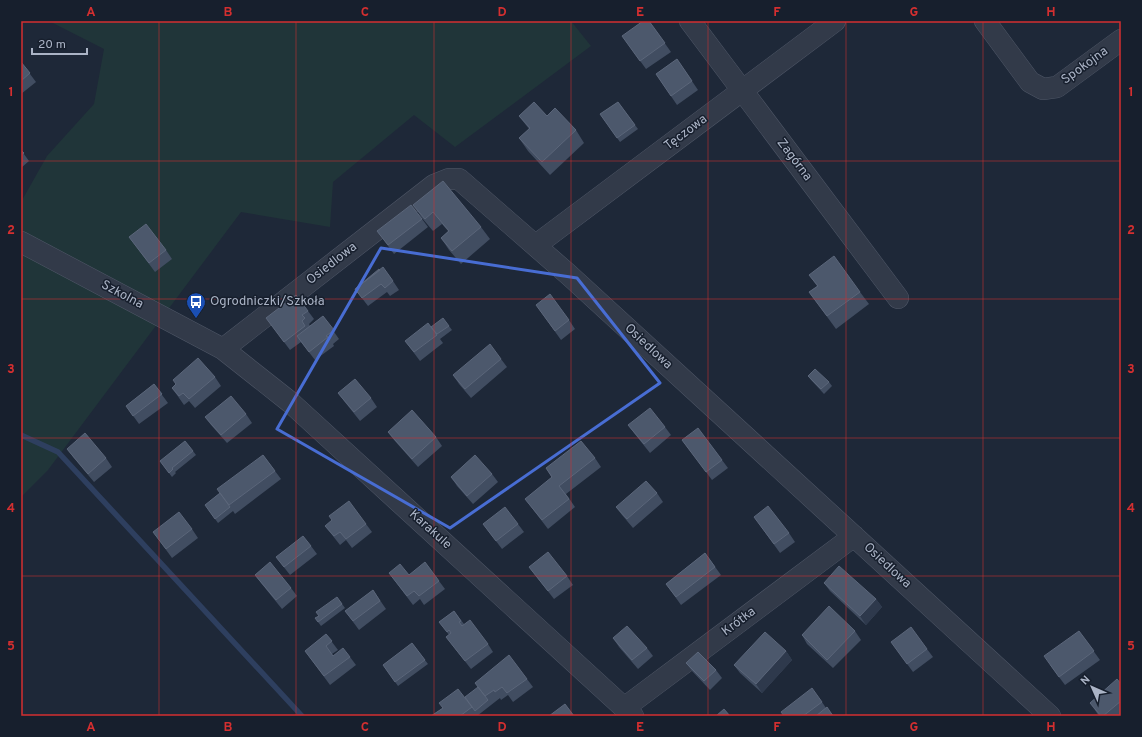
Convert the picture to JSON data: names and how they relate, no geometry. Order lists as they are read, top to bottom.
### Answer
{
  "streets": {
    "street": [
      "Spokojna",
      "Tęczowa",
      "Zagórna",
      "Osiedlowa",
      "Szkolna",
      "Karakule",
      "Krótka"
    ]
  },
  "crossings": [
    ["Tęczowa", "Zagórna"],
    ["Tęczowa", "Osiedlowa"],
    ["Osiedlowa", "Szkolna"],
    ["Osiedlowa", "Karakule"],
    ["Osiedlowa", "Krótka"],
    ["Szkolna", "Karakule"],
    ["Karakule", "Krótka"]
  ],
  "places": {
    "bus stop": ["Ogrodniczki/Szkoła"]
  },
  "scale_bar": "20 m",
  "north": "top left",
  "grid": {
    "columns": [
      "A",
      "B",
      "C",
      "D",
      "E",
      "F",
      "G",
      "H"
    ],
    "rows": [
      "1",
      "2",
      "3",
      "4",
      "5"
    ]
  }
}
